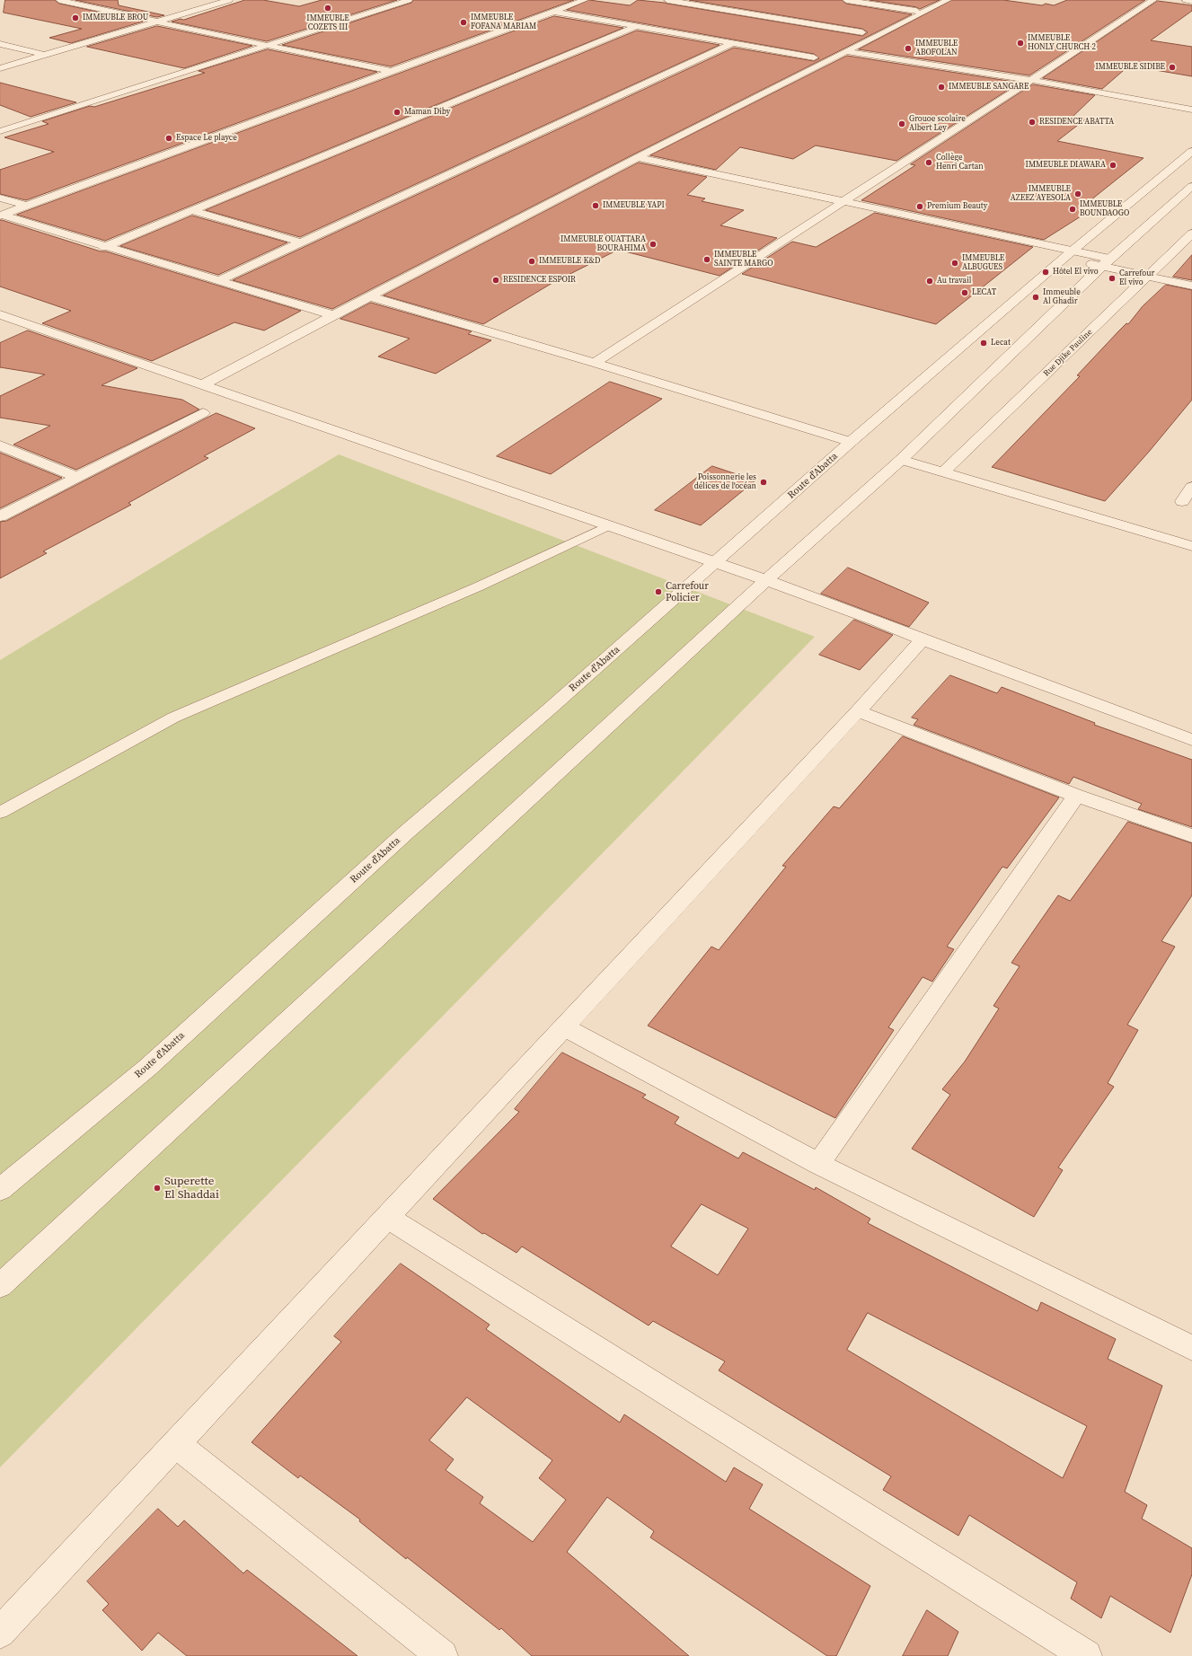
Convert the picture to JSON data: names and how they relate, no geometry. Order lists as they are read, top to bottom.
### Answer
{
  "streets": {
    "street": ["Rue Djike Pauline", "Route d'Abatta"]
  },
  "places": [
    "IMMEUBLE COZETS III",
    "IMMEUBLE BROU",
    "IMMEUBLE FOFANA MARIAM",
    "IMMEUBLE HONLY CHURCH 2",
    "IMMEUBLE ABOFOLAN",
    "IMMEUBLE SIDIBE",
    "IMMEUBLE SANGARE",
    "Maman Diby",
    "RESIDENCE ABATTA",
    "Grouoe scolaire Albert Ley",
    "Espace Le playce",
    "Collège Henri Cartan",
    "IMMEUBLE DIAWARA",
    "IMMEUBLE AZEEZ AYESOLA",
    "IMMEUBLE YAPI",
    "Premium Beauty",
    "IMMEUBLE BOUNDAOGO",
    "IMMEUBLE OUATTARA BOURAHIMA",
    "IMMEUBLE SAINTE MARGO",
    "IMMEUBLE K&D",
    "IMMEUBLE ALBUGUES",
    "Hôtel El vivo",
    "Carrefour El vivo",
    "RESIDENCE ESPOIR",
    "Au travail",
    "LECAT",
    "Immeuble Al Ghadir",
    "Lecat",
    "Poissonnerie les délices de l'océan",
    "Carrefour Policier",
    "Superette El Shaddai"
  ]
}
